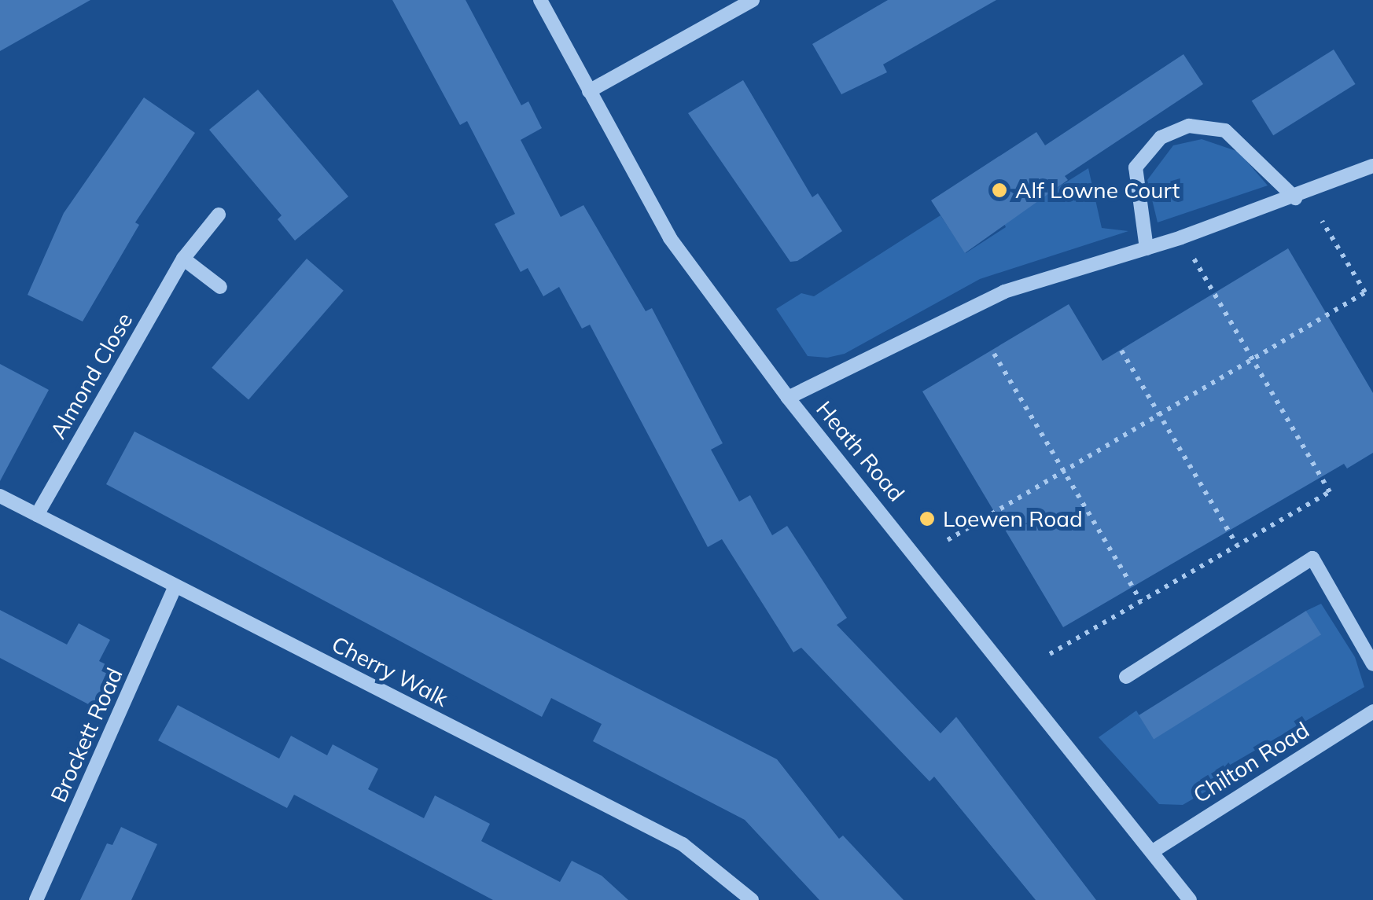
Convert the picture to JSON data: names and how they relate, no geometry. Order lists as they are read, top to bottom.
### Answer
{
  "streets": {
    "street": [
      "Almond Close",
      "Heath Road",
      "Cherry Walk",
      "Brockett Road",
      "Chilton Road"
    ]
  },
  "crossings": [
    ["Almond Close", "Cherry Walk"],
    ["Heath Road", "Chilton Road"],
    ["Cherry Walk", "Brockett Road"]
  ],
  "places": ["Alf Lowne Court", "Loewen Road"]
}
